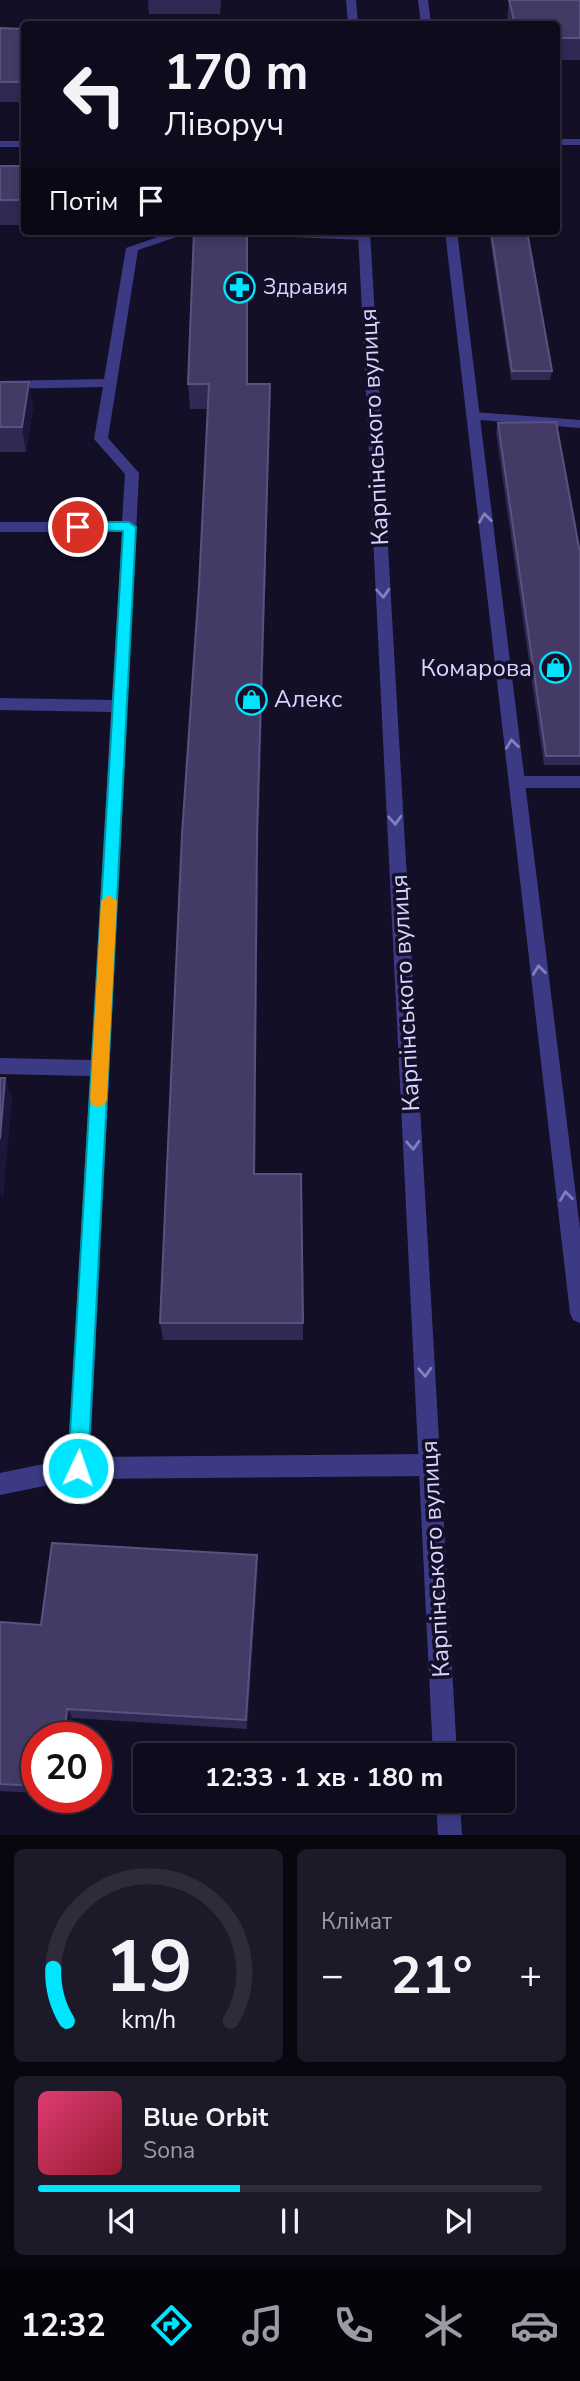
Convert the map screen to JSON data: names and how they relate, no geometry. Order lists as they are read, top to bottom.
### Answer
{
  "streets": {
    "street": ["Карпінського вулиця"]
  },
  "places": {
    "pharmacy": ["Здравия"],
    "shop": ["Комарова", "Алекс"]
  },
  "page": {
    "turn": ["170 m", "Ліворуч"],
    "then": "Потім",
    "limit": "20",
    "trip": "12:33 · 1 хв · 180 m",
    "tile": "Клімат",
    "heat": ["−", "21°", "+"],
    "song": ["Blue Orbit", "Sona"],
    "tabs": "12:32",
    "gauge": ["19", "km/h"]
  }
}
